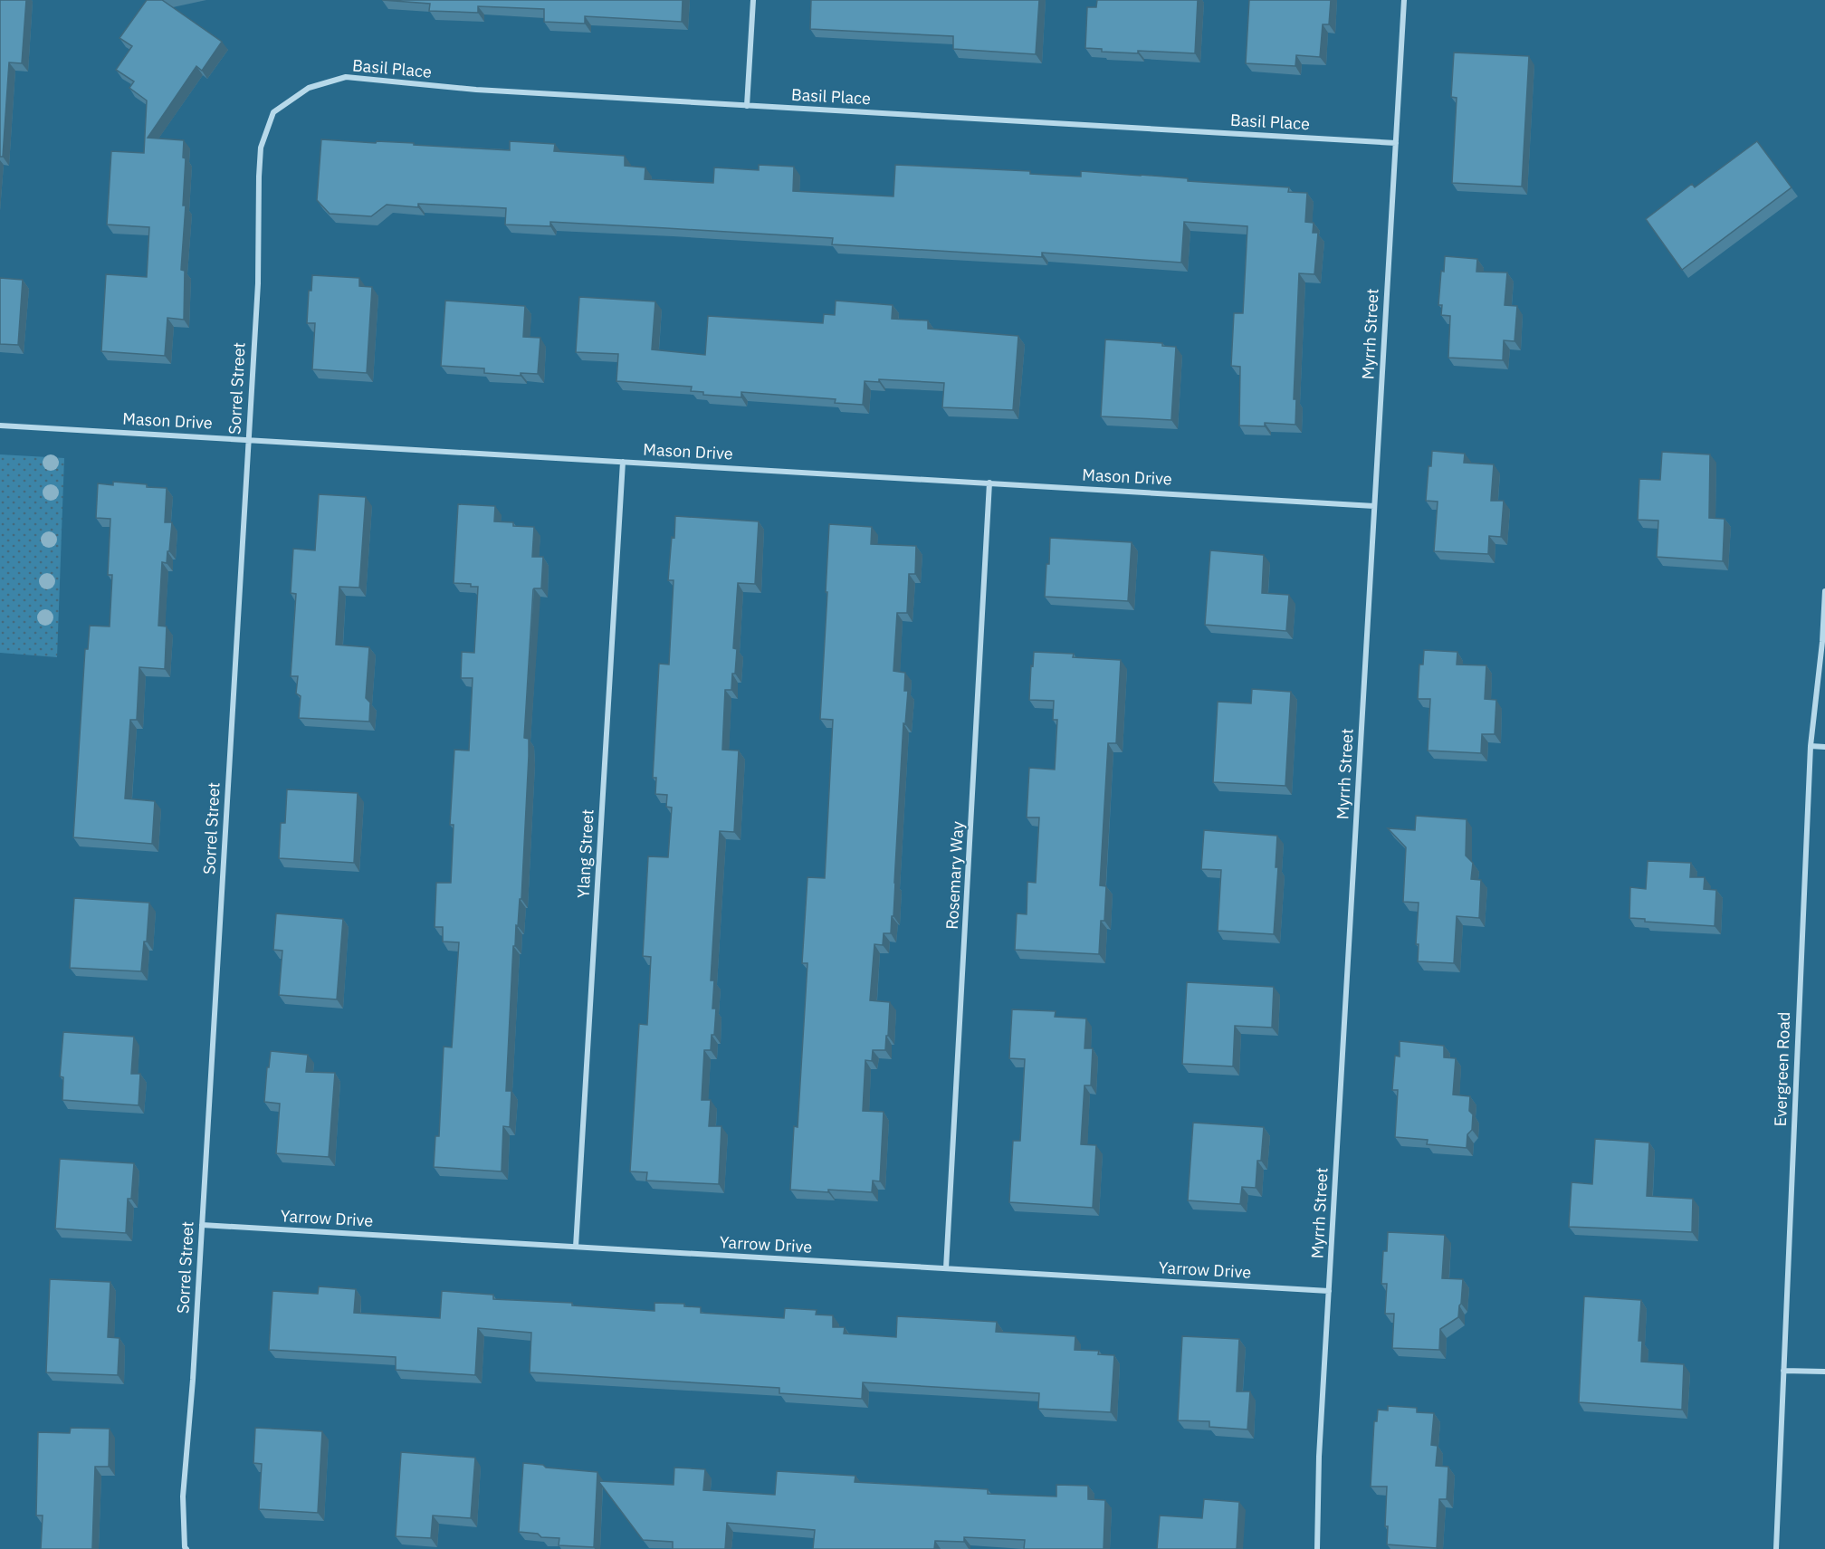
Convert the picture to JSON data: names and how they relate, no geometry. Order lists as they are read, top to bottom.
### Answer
{
  "streets": {
    "street": [
      "Basil Place",
      "Myrrh Street",
      "Sorrel Street",
      "Mason Drive",
      "Ylang Street",
      "Rosemary Way",
      "Evergreen Road",
      "Yarrow Drive"
    ]
  },
  "crossings": [
    ["Basil Place", "Myrrh Street"],
    ["Basil Place", "Sorrel Street"],
    ["Myrrh Street", "Mason Drive"],
    ["Myrrh Street", "Yarrow Drive"],
    ["Sorrel Street", "Mason Drive"],
    ["Sorrel Street", "Yarrow Drive"],
    ["Mason Drive", "Ylang Street"],
    ["Mason Drive", "Rosemary Way"],
    ["Ylang Street", "Yarrow Drive"],
    ["Rosemary Way", "Yarrow Drive"]
  ]
}
